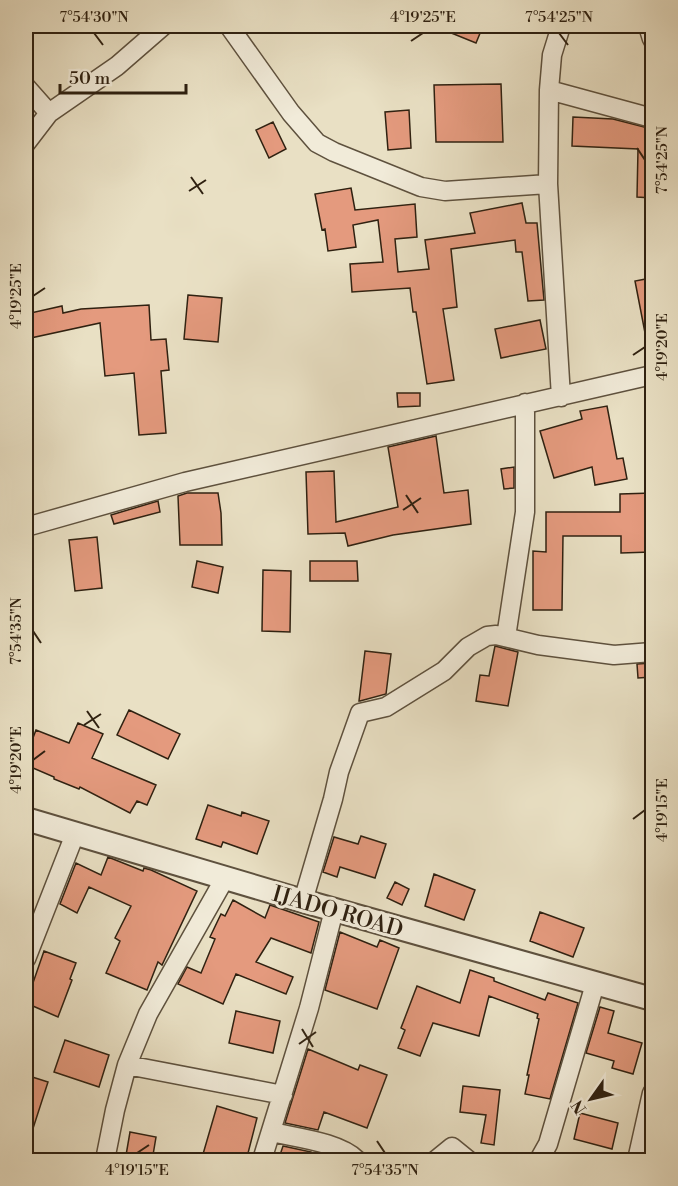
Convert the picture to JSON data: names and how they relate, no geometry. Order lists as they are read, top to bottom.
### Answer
{
  "streets": {
    "street": ["IJADO ROAD"]
  },
  "scale_bar": "50 m",
  "north": "bottom left",
  "coordinates": [
    "7°54'30\"N",
    "4°19'25\"E",
    "7°54'25\"N",
    "4°19'20\"E",
    "7°54'35\"N",
    "4°19'15\"E"
  ]
}
